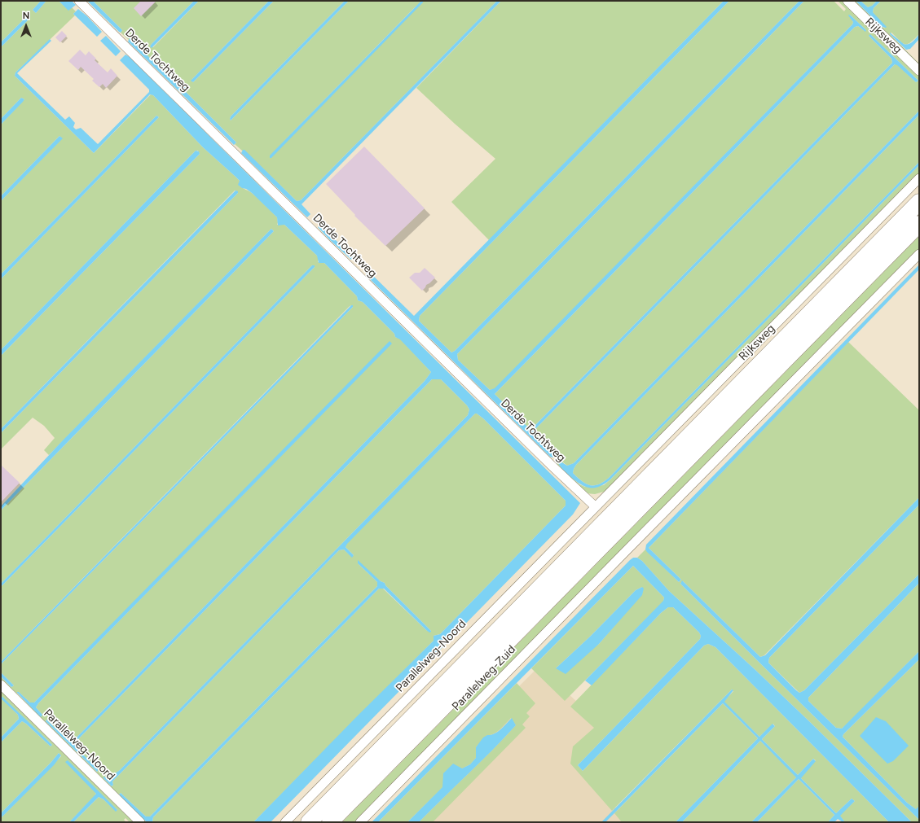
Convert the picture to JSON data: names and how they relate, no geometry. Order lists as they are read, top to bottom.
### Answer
{
  "streets": {
    "highway": ["Rijksweg"],
    "street": ["Derde Tochtweg", "Parallelweg-Noord", "Parallelweg-Zuid"]
  },
  "crossings": [
    ["Rijksweg", "Derde Tochtweg"],
    ["Rijksweg", "Parallelweg-Noord"],
    ["Derde Tochtweg", "Parallelweg-Noord"]
  ],
  "north": "top"
}
